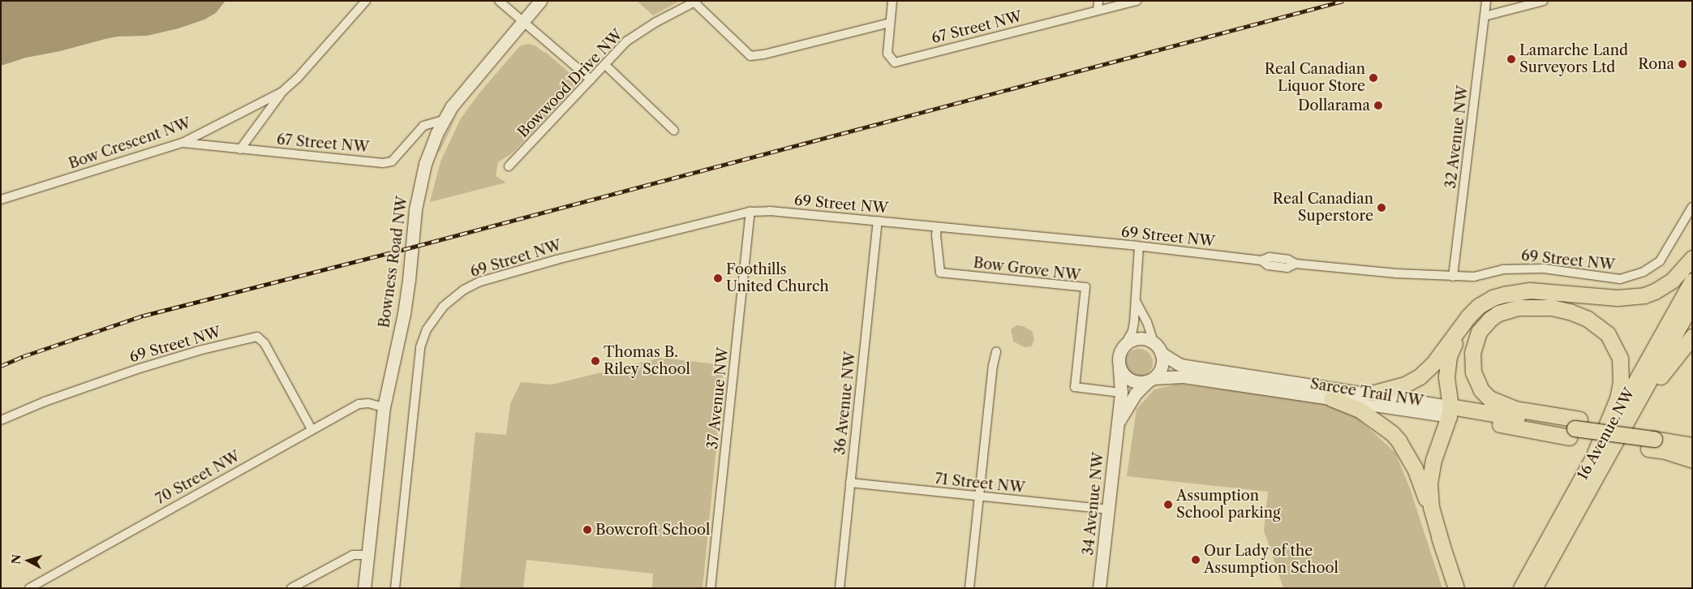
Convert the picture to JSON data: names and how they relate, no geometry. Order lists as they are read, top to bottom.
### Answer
{
  "streets": {
    "highway": ["Sarcee Trail NW", "16 Avenue NW"],
    "street": [
      "67 Street NW",
      "Bowwood Drive NW",
      "32 Avenue NW",
      "Bow Crescent NW",
      "69 Street NW",
      "Bowness Road NW",
      "Bow Grove NW",
      "37 Avenue NW",
      "36 Avenue NW",
      "70 Street NW",
      "71 Street NW",
      "34 Avenue NW"
    ]
  },
  "crossings": [
    ["67 Street NW", "Bow Crescent NW"],
    ["67 Street NW", "Bowness Road NW"],
    ["32 Avenue NW", "69 Street NW"],
    ["69 Street NW", "Bow Grove NW"],
    ["69 Street NW", "37 Avenue NW"],
    ["69 Street NW", "36 Avenue NW"],
    ["69 Street NW", "70 Street NW"],
    ["Bowness Road NW", "70 Street NW"],
    ["Bow Grove NW", "34 Avenue NW"],
    ["Sarcee Trail NW", "34 Avenue NW"],
    ["36 Avenue NW", "71 Street NW"],
    ["71 Street NW", "34 Avenue NW"]
  ],
  "places": [
    "Lamarche Land Surveyors Ltd",
    "Rona",
    "Real Canadian Liquor Store",
    "Dollarama",
    "Real Canadian Superstore",
    "Foothills United Church",
    "Thomas B. Riley School",
    "Assumption School parking",
    "Bowcroft School",
    "Our Lady of the Assumption School"
  ],
  "north": "left"
}
